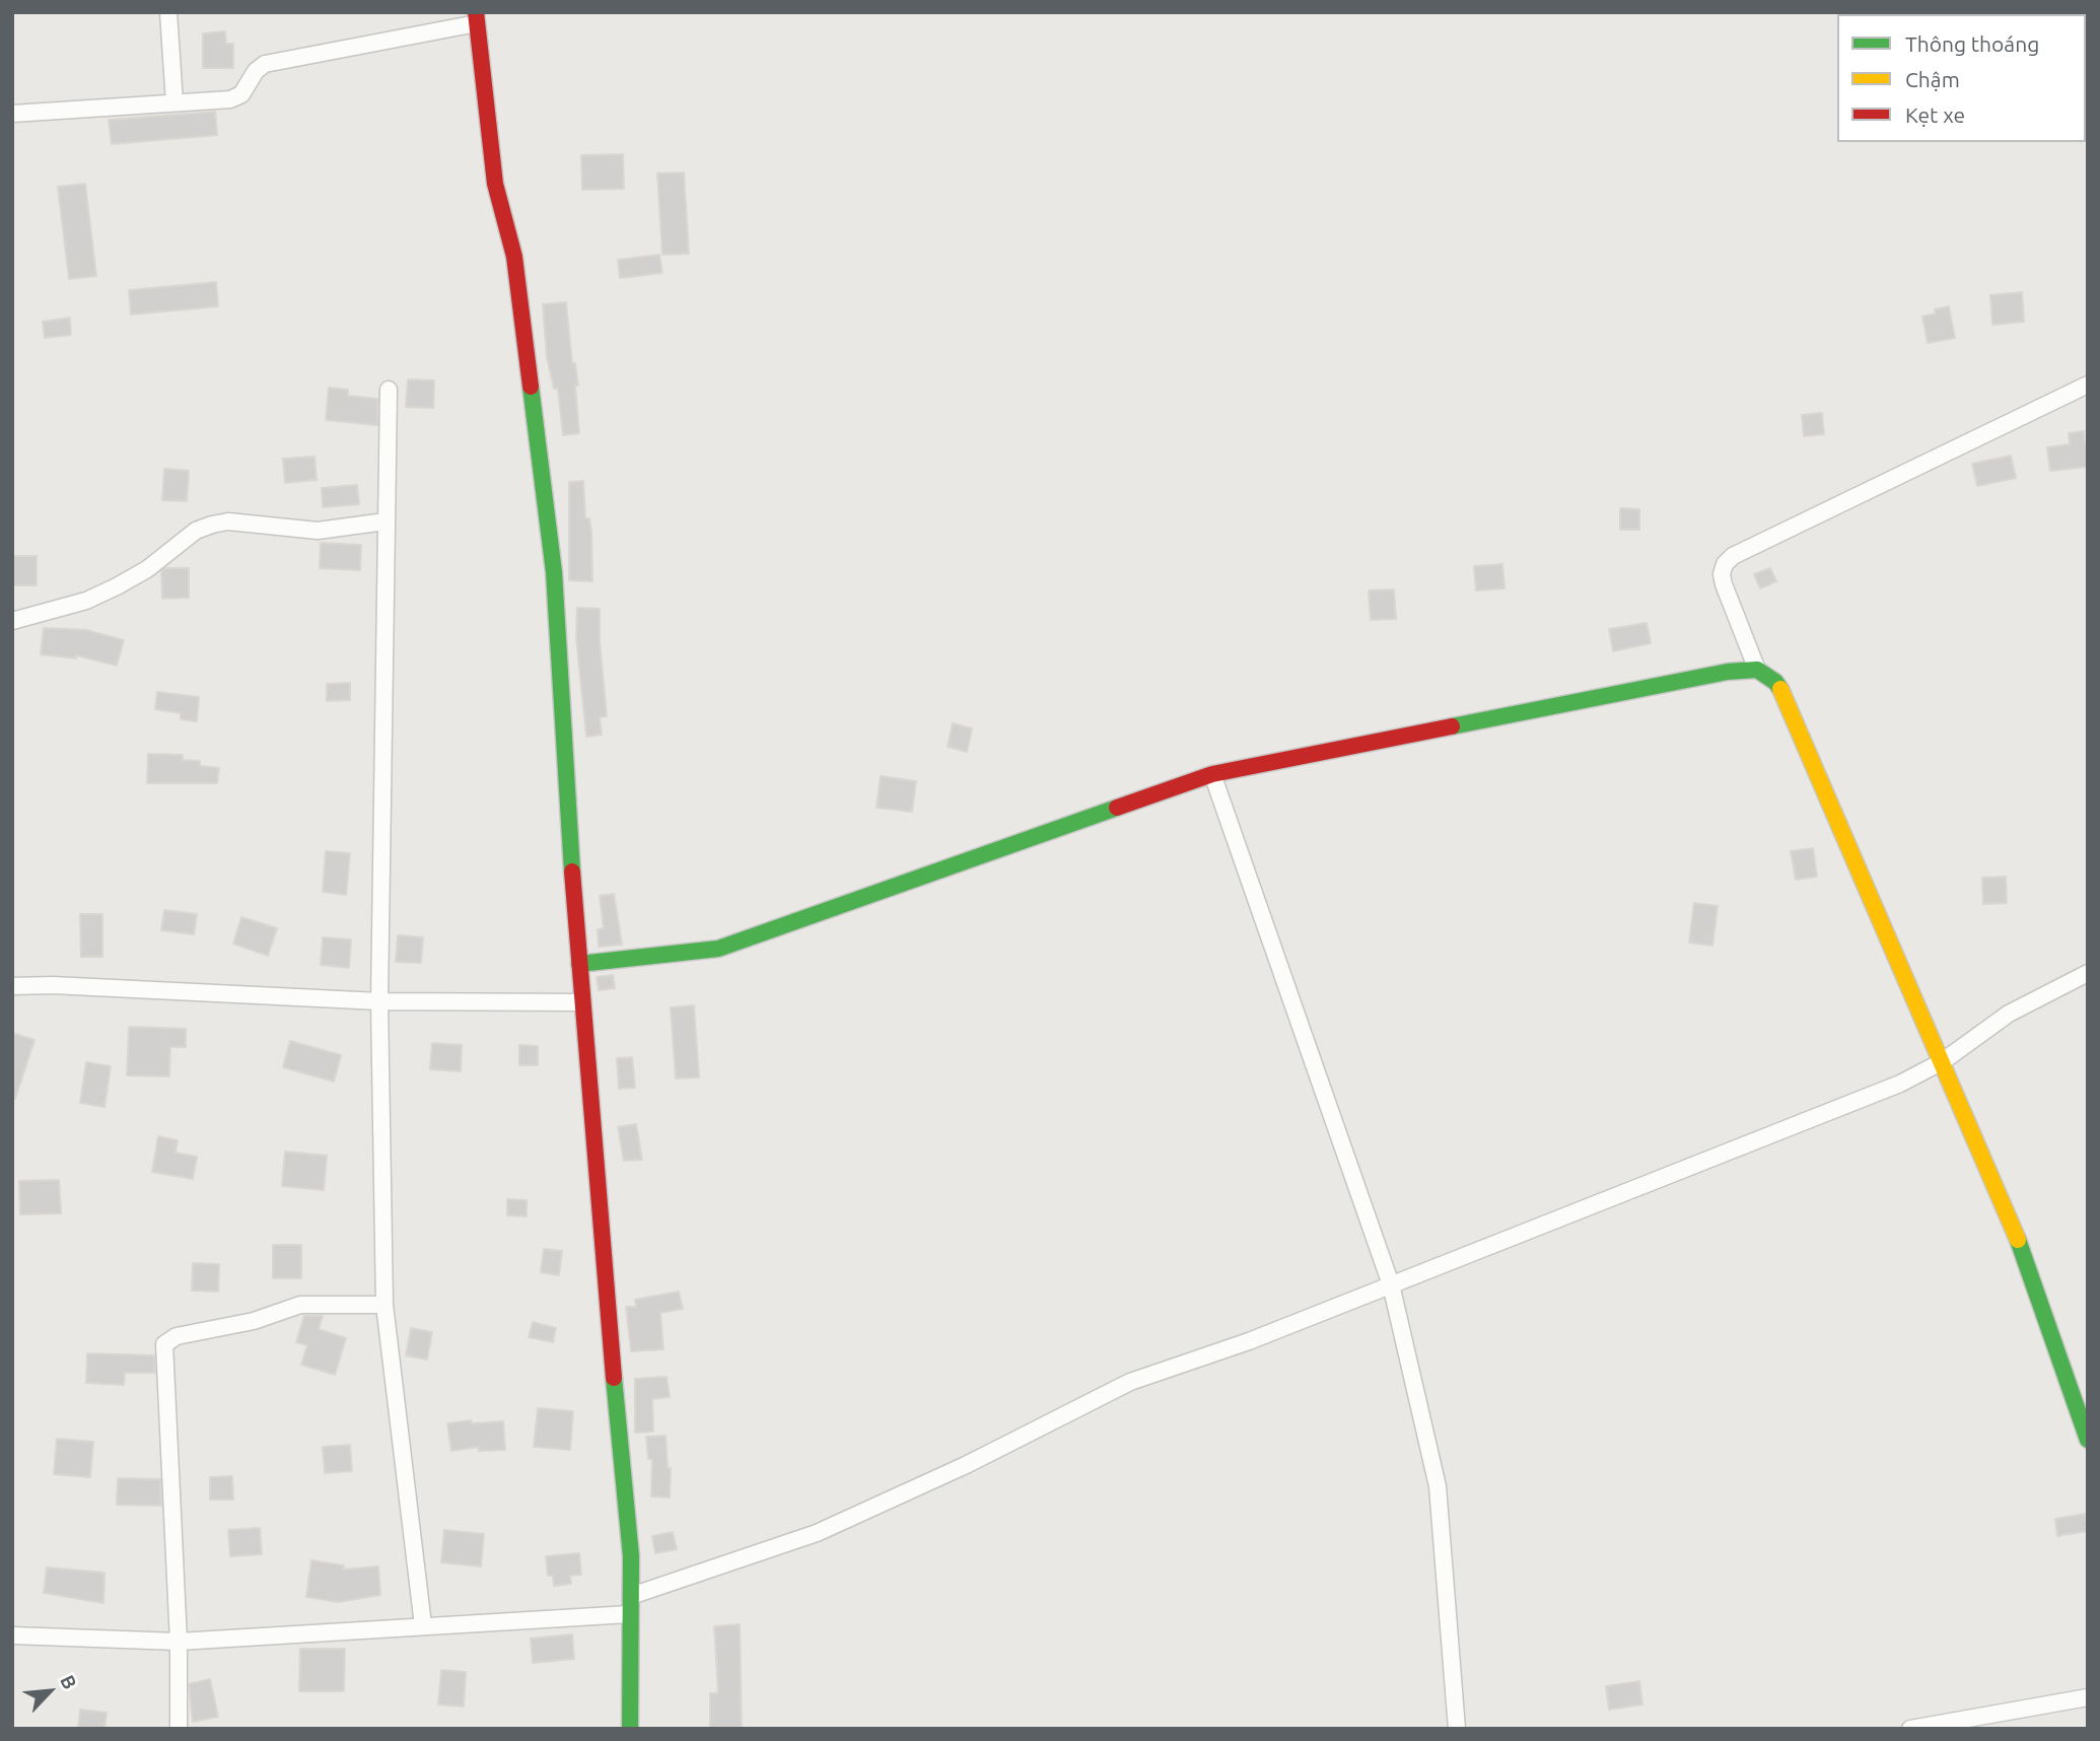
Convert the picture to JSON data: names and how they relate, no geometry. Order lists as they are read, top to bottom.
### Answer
{
  "legend": ["Thông thoáng", "Chậm", "Kẹt xe"],
  "north": "top right"
}
